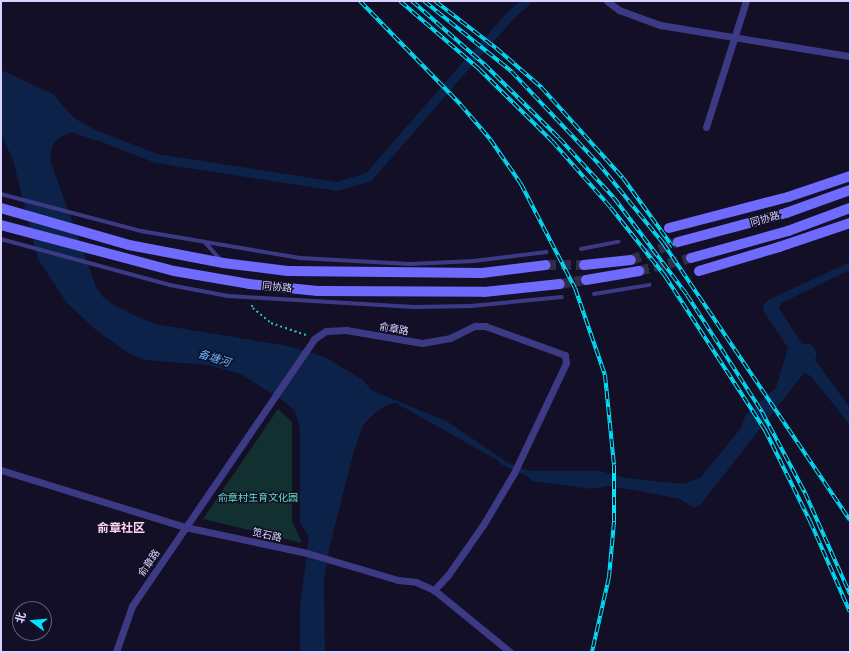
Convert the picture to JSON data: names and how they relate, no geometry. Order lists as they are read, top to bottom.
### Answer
{
  "streets": {
    "main road": ["同协路"],
    "street": ["俞章路", "笕石路"]
  },
  "crossings": [
    ["俞章路", "笕石路"]
  ],
  "districts": ["俞章社区"],
  "water": ["备塘河"],
  "parks": ["俞章村生育文化园"],
  "north": "left"
}
